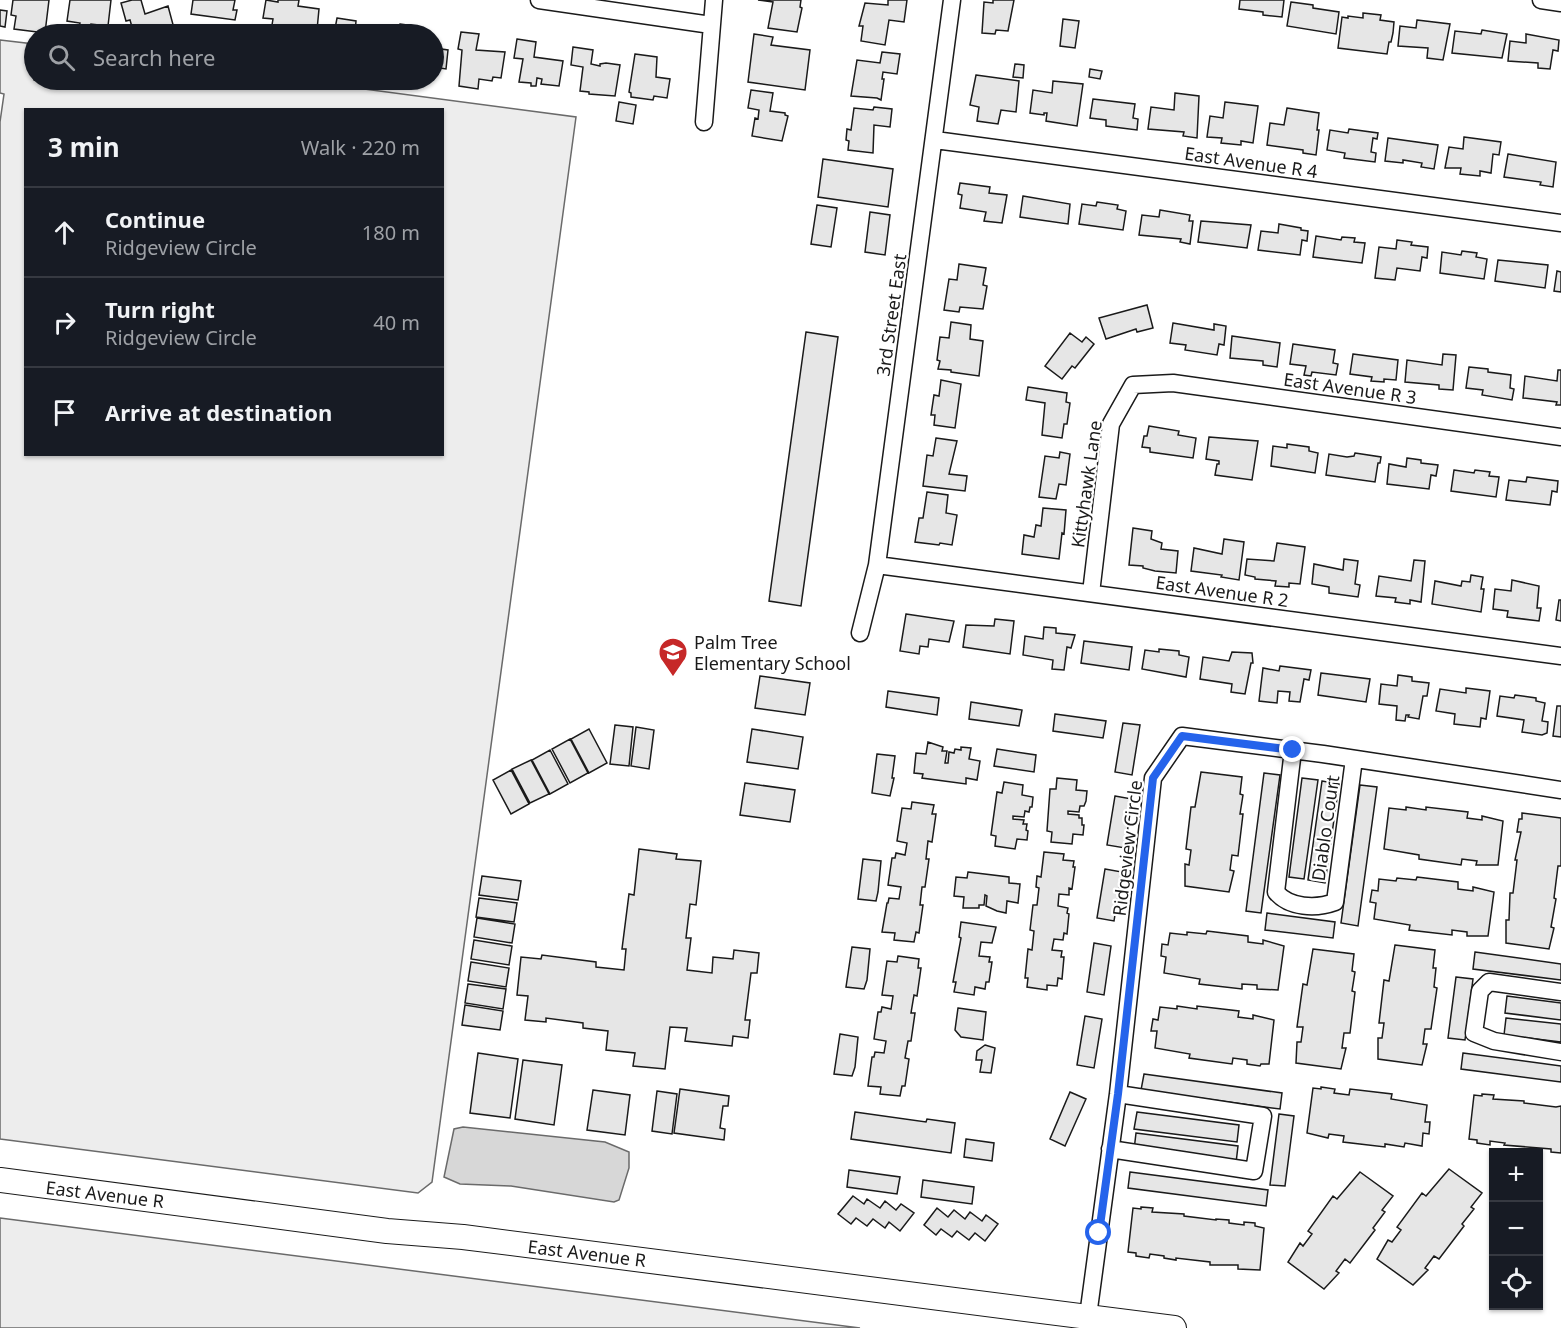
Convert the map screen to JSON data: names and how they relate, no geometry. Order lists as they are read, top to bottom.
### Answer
{
  "streets": {
    "street": [
      "East Avenue R 4",
      "3rd Street East",
      "East Avenue R 3",
      "Kittyhawk Lane",
      "East Avenue R 2",
      "Diablo Court",
      "Ridgeview Circle",
      "East Avenue R"
    ]
  },
  "crossings": [
    ["East Avenue R 4", "3rd Street East"],
    ["3rd Street East", "East Avenue R 2"],
    ["East Avenue R 3", "Kittyhawk Lane"],
    ["Kittyhawk Lane", "East Avenue R 2"],
    ["Diablo Court", "Ridgeview Circle"],
    ["Ridgeview Circle", "East Avenue R"]
  ],
  "places": {
    "school or university": ["Palm Tree Elementary School"]
  },
  "page": {
    "search": "Search here",
    "heading": ["3 min", "Walk · 220 m"],
    "list": [
      ["Continue", "Ridgeview Circle", "180 m"],
      ["Turn right", "Ridgeview Circle", "40 m"],
      "Arrive at destination"
    ],
    "map_buttons": ["+", "−"]
  }
}
